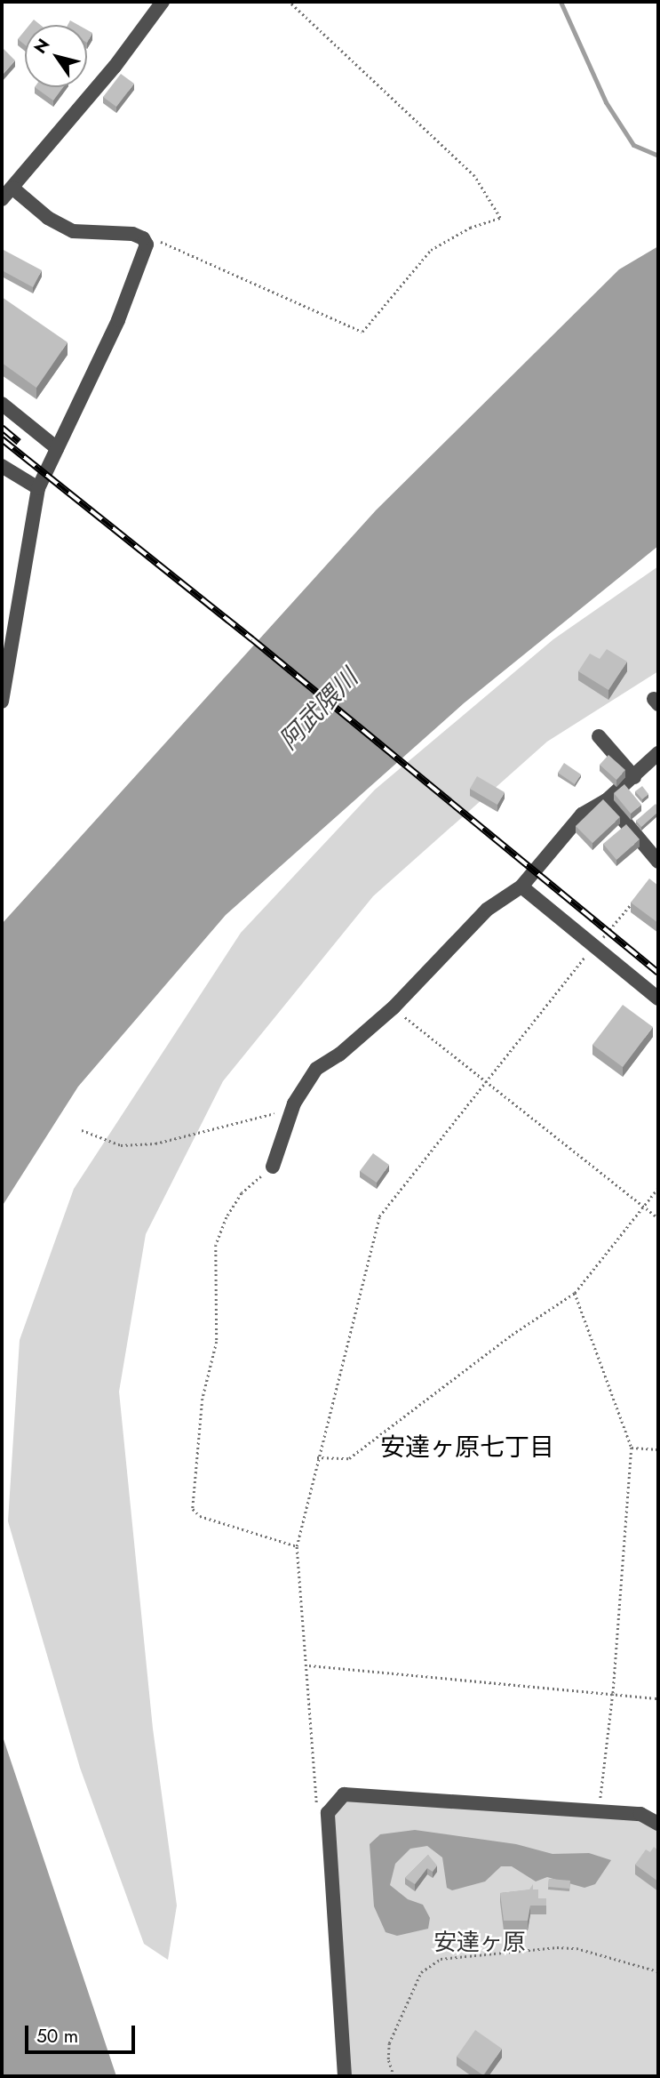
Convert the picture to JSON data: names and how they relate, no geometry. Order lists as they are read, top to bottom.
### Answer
{
  "districts": ["安達ヶ原七丁目"],
  "water": ["阿武隈川"],
  "parks": ["安達ヶ原"],
  "scale_bar": "50 m",
  "north": "top left"
}
